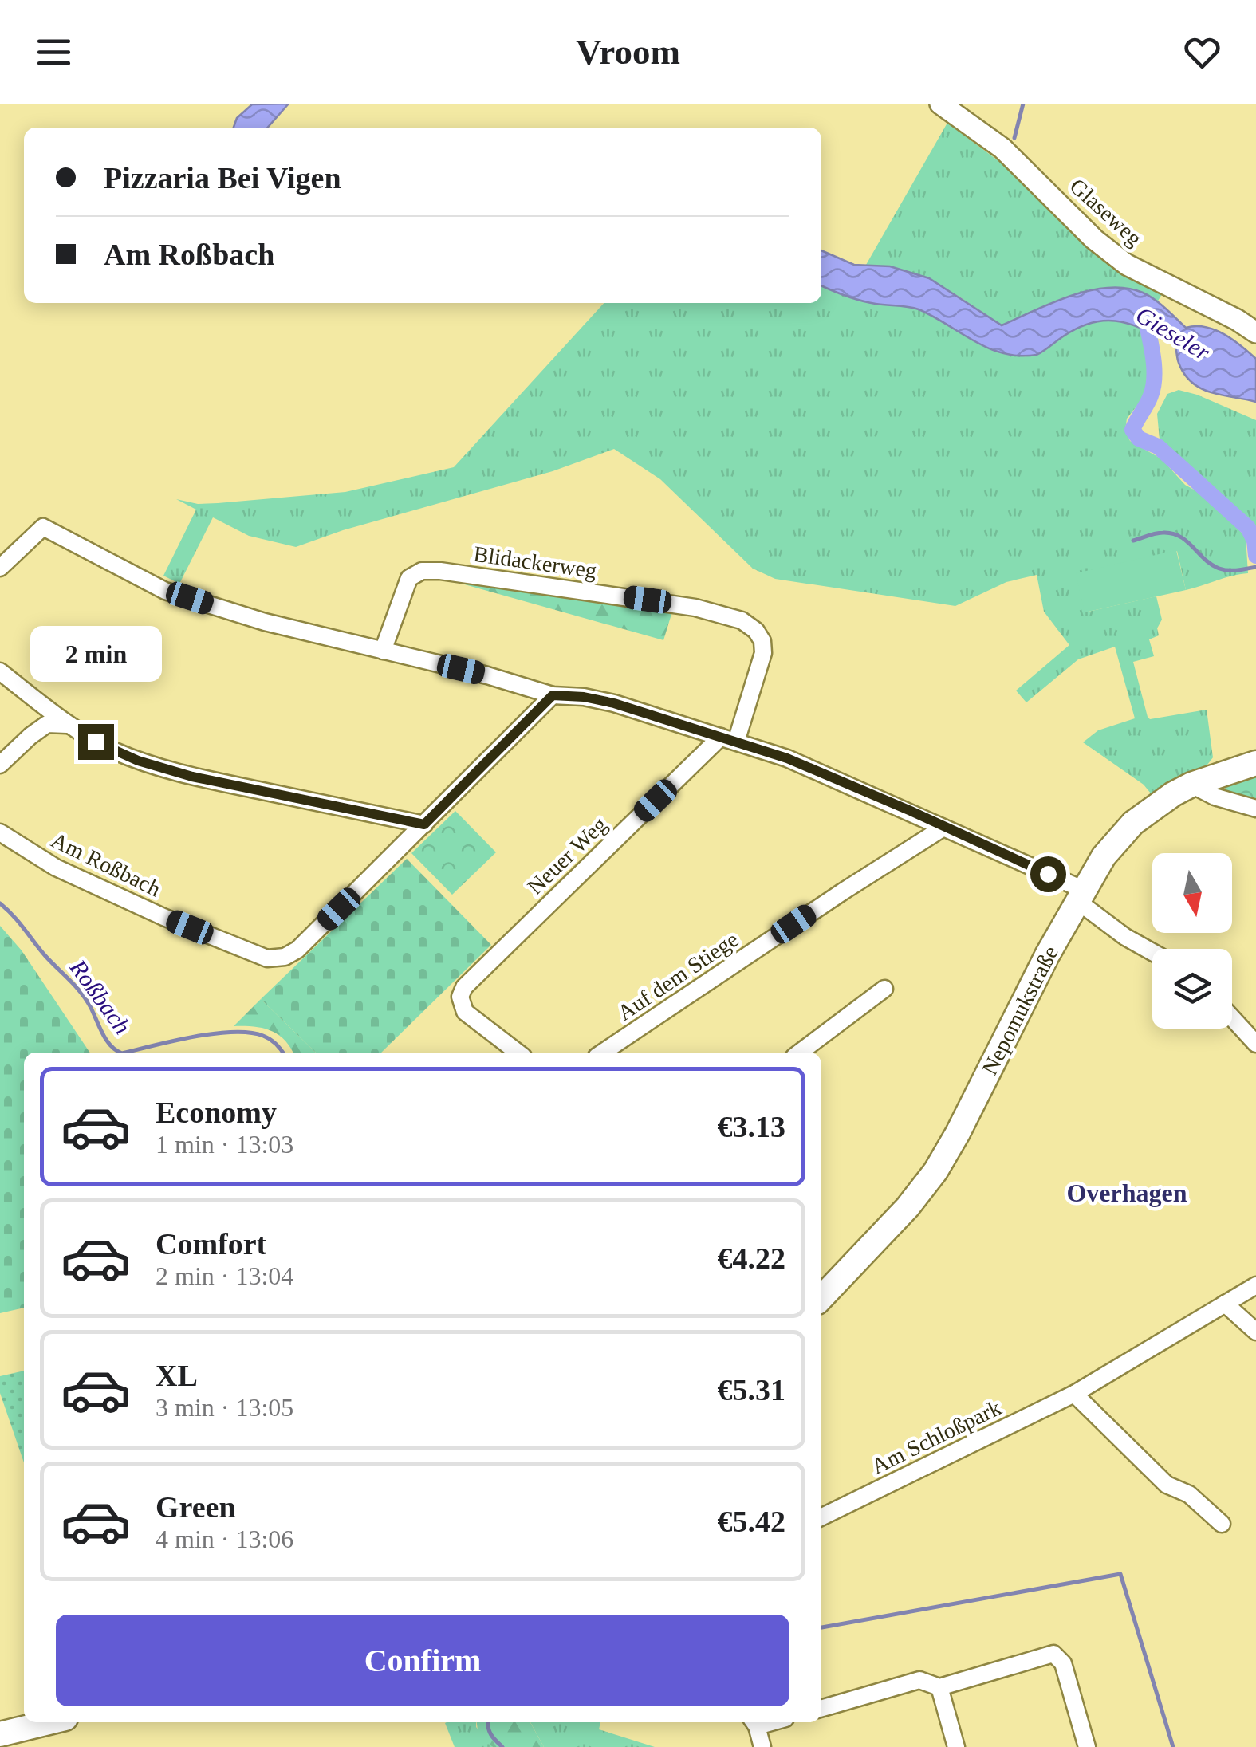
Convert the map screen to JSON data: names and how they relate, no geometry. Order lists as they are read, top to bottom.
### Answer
{
  "streets": {
    "main road": ["Nepomukstraße"],
    "street": [
      "Glaseweg",
      "Blidackerweg",
      "Neuer Weg",
      "Am Roßbach",
      "Auf dem Stiege",
      "Am Schloßpark"
    ]
  },
  "crossings": [
    ["Blidackerweg", "Neuer Weg"]
  ],
  "districts": ["Overhagen"],
  "water": ["Gieseler", "Roßbach"],
  "north": "bottom",
  "page": {
    "header": "Vroom",
    "banner": ["Pizzaria Bei Vigen", "Am Roßbach"],
    "bubble": "2 min",
    "list": [
      {
        "name": "Economy",
        "note": "1 min · 13:03",
        "value": "€3.13"
      },
      {
        "name": "Comfort",
        "note": "2 min · 13:04",
        "value": "€4.22"
      },
      {
        "name": "XL",
        "note": "3 min · 13:05",
        "value": "€5.31"
      },
      {
        "name": "Green",
        "note": "4 min · 13:06",
        "value": "€5.42"
      }
    ],
    "buttons": "Confirm"
  }
}
